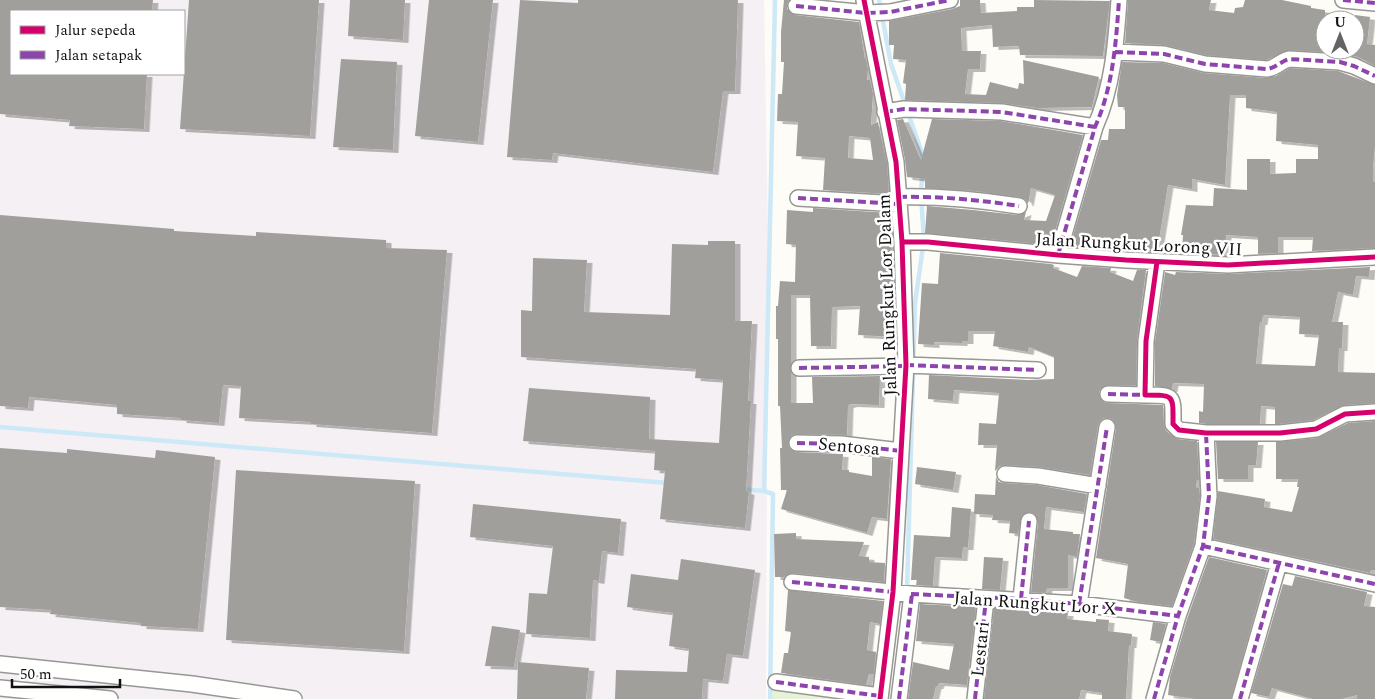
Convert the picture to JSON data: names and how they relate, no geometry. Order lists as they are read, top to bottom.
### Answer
{
  "streets": {
    "street": [
      "Jalan Rungkut Lorong VII",
      "Jalan Rungkut Lor Dalam",
      "Sentosa",
      "Jalan Rungkut Lor X",
      "Lestari"
    ]
  },
  "crossings": [
    ["Jalan Rungkut Lorong VII", "Jalan Rungkut Lor Dalam"],
    ["Jalan Rungkut Lor Dalam", "Sentosa"],
    ["Jalan Rungkut Lor Dalam", "Jalan Rungkut Lor X"],
    ["Jalan Rungkut Lor X", "Lestari"]
  ],
  "legend": ["Jalur sepeda", "Jalan setapak"],
  "scale_bar": "50 m",
  "north": "top"
}
